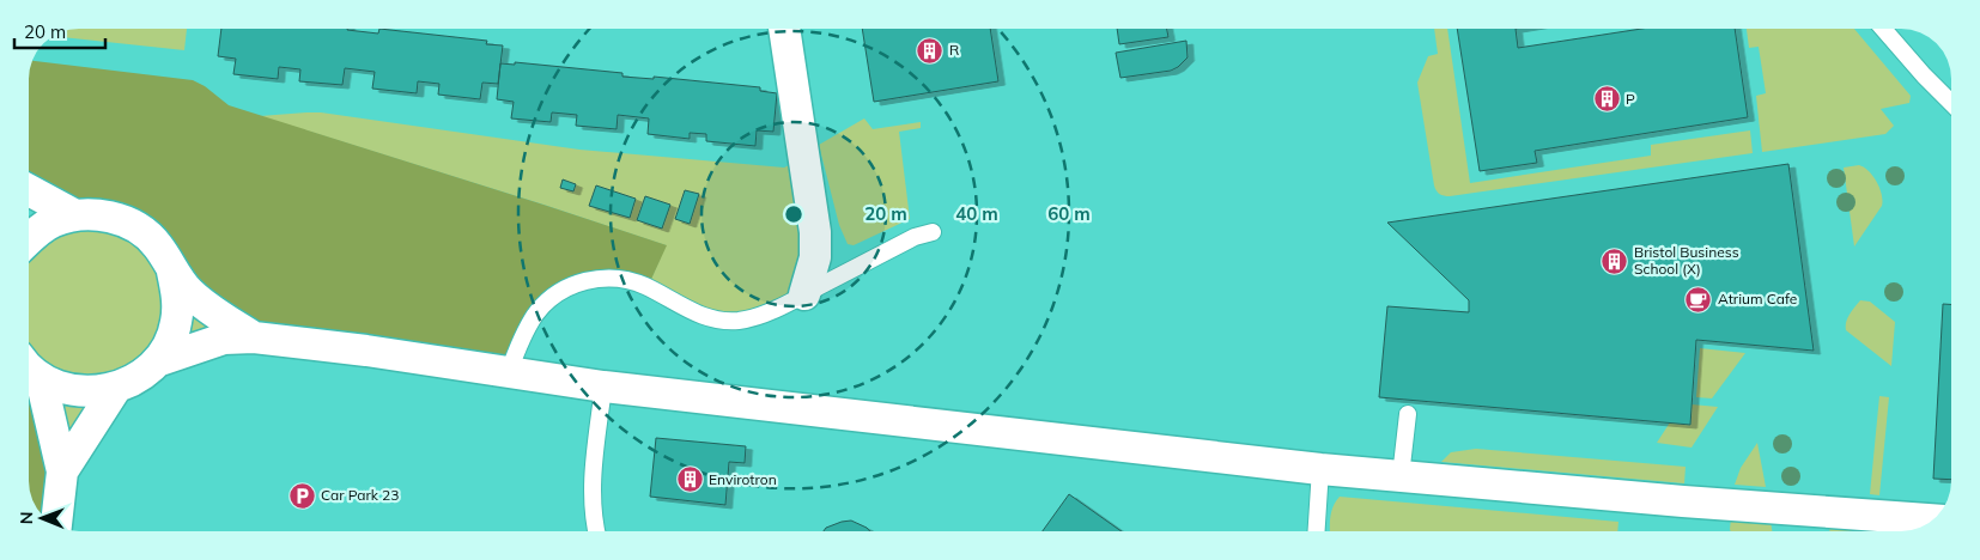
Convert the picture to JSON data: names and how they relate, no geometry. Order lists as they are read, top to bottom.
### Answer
{
  "places": {
    "building": [
      "R",
      "P",
      "Bristol Business School (X)",
      "Envirotron"
    ],
    "cafe": ["Atrium Cafe"],
    "parking": ["Car Park 23"]
  },
  "scale_bar": "20 m",
  "north": "left",
  "rings": ["20 m", "40 m", "60 m"]
}
